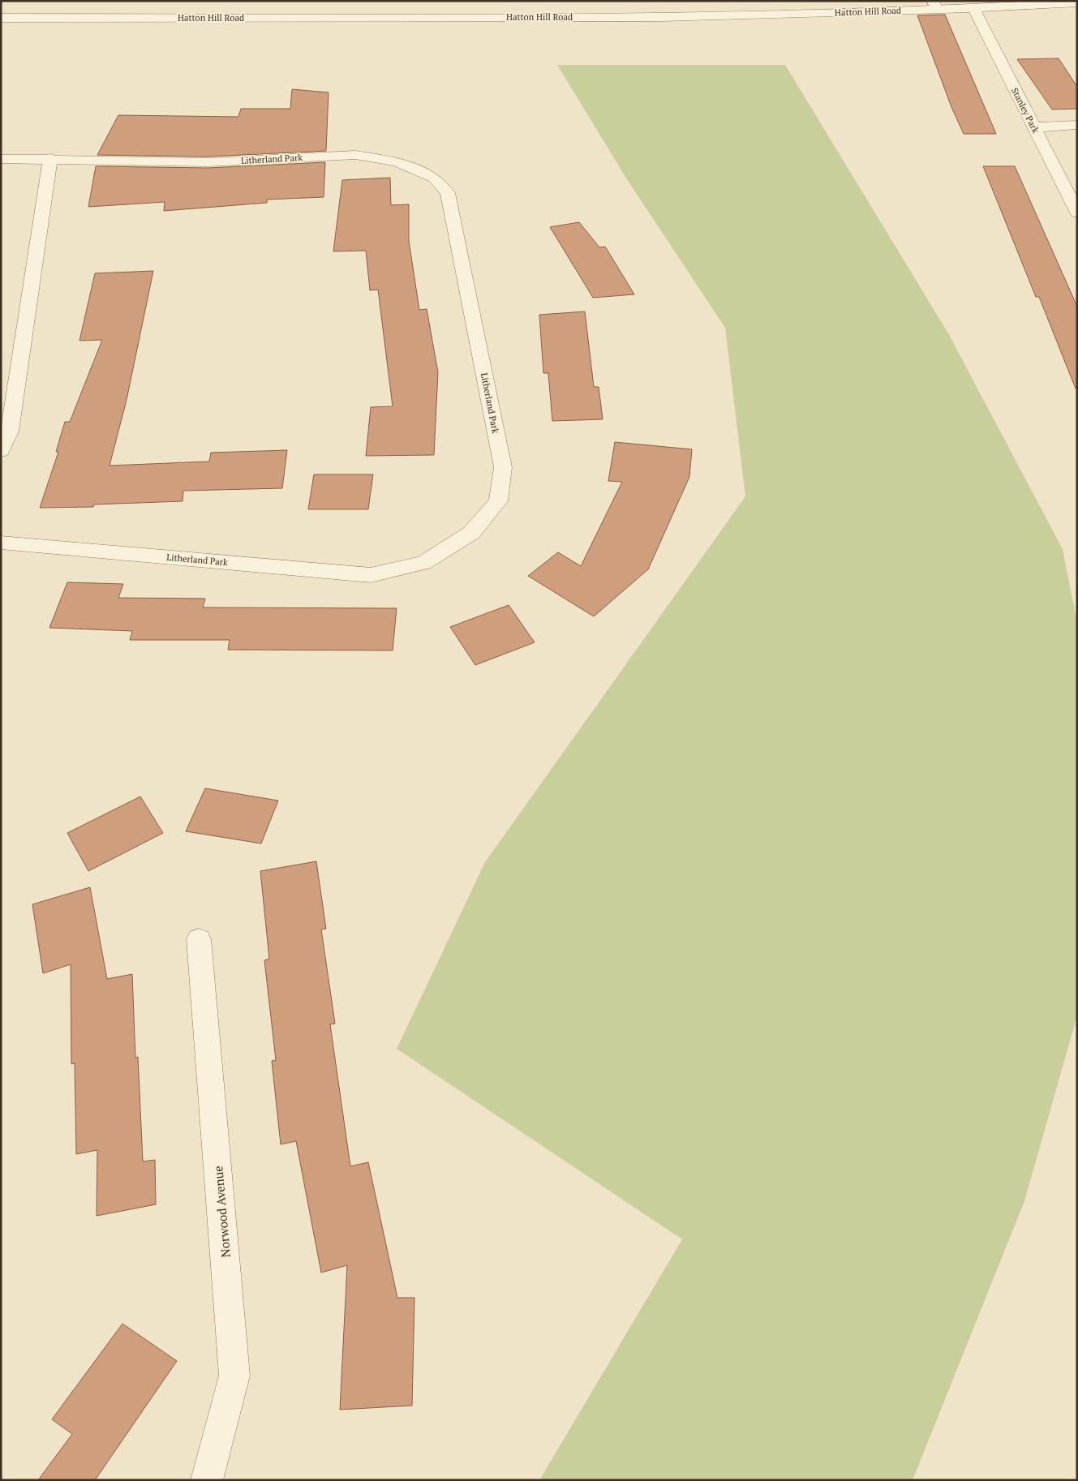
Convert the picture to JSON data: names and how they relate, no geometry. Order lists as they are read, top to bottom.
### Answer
{
  "streets": {
    "street": [
      "Hatton Hill Road",
      "Stanley Park",
      "Litherland Park",
      "Norwood Avenue"
    ]
  },
  "crossings": [
    ["Hatton Hill Road", "Stanley Park"]
  ]
}
